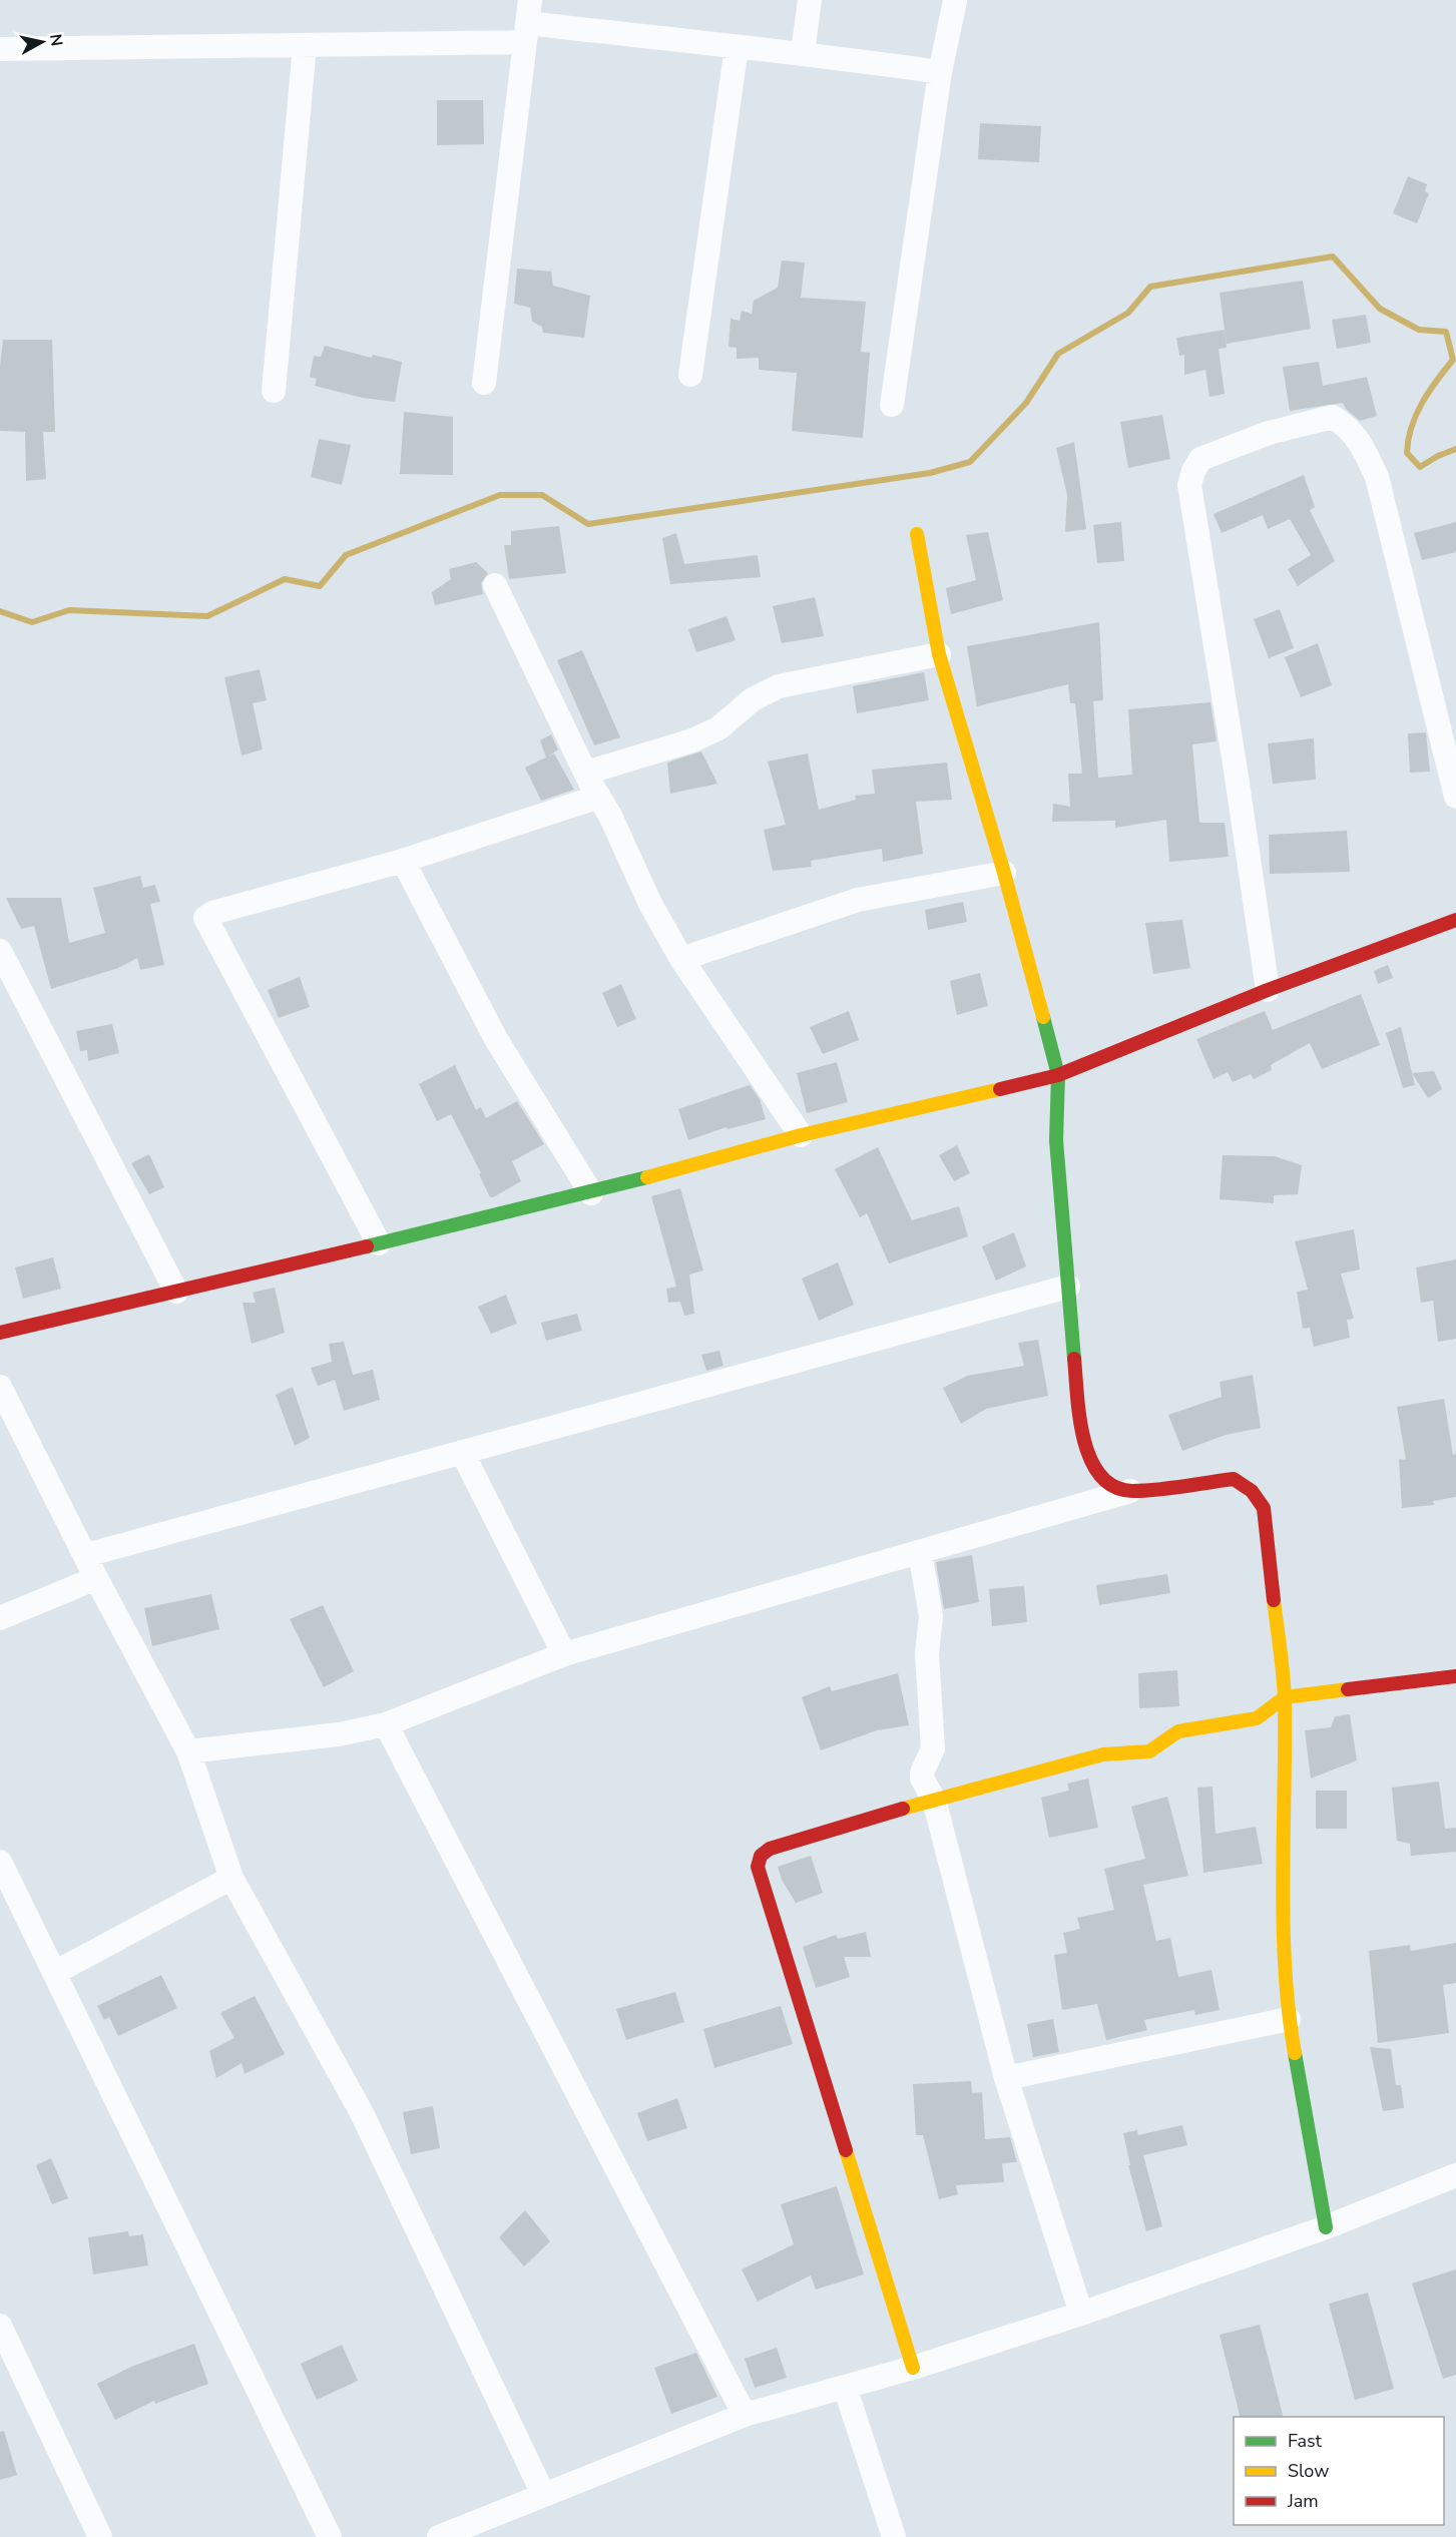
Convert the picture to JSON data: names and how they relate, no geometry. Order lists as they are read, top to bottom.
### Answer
{
  "legend": ["Fast", "Slow", "Jam"],
  "north": "right"
}
